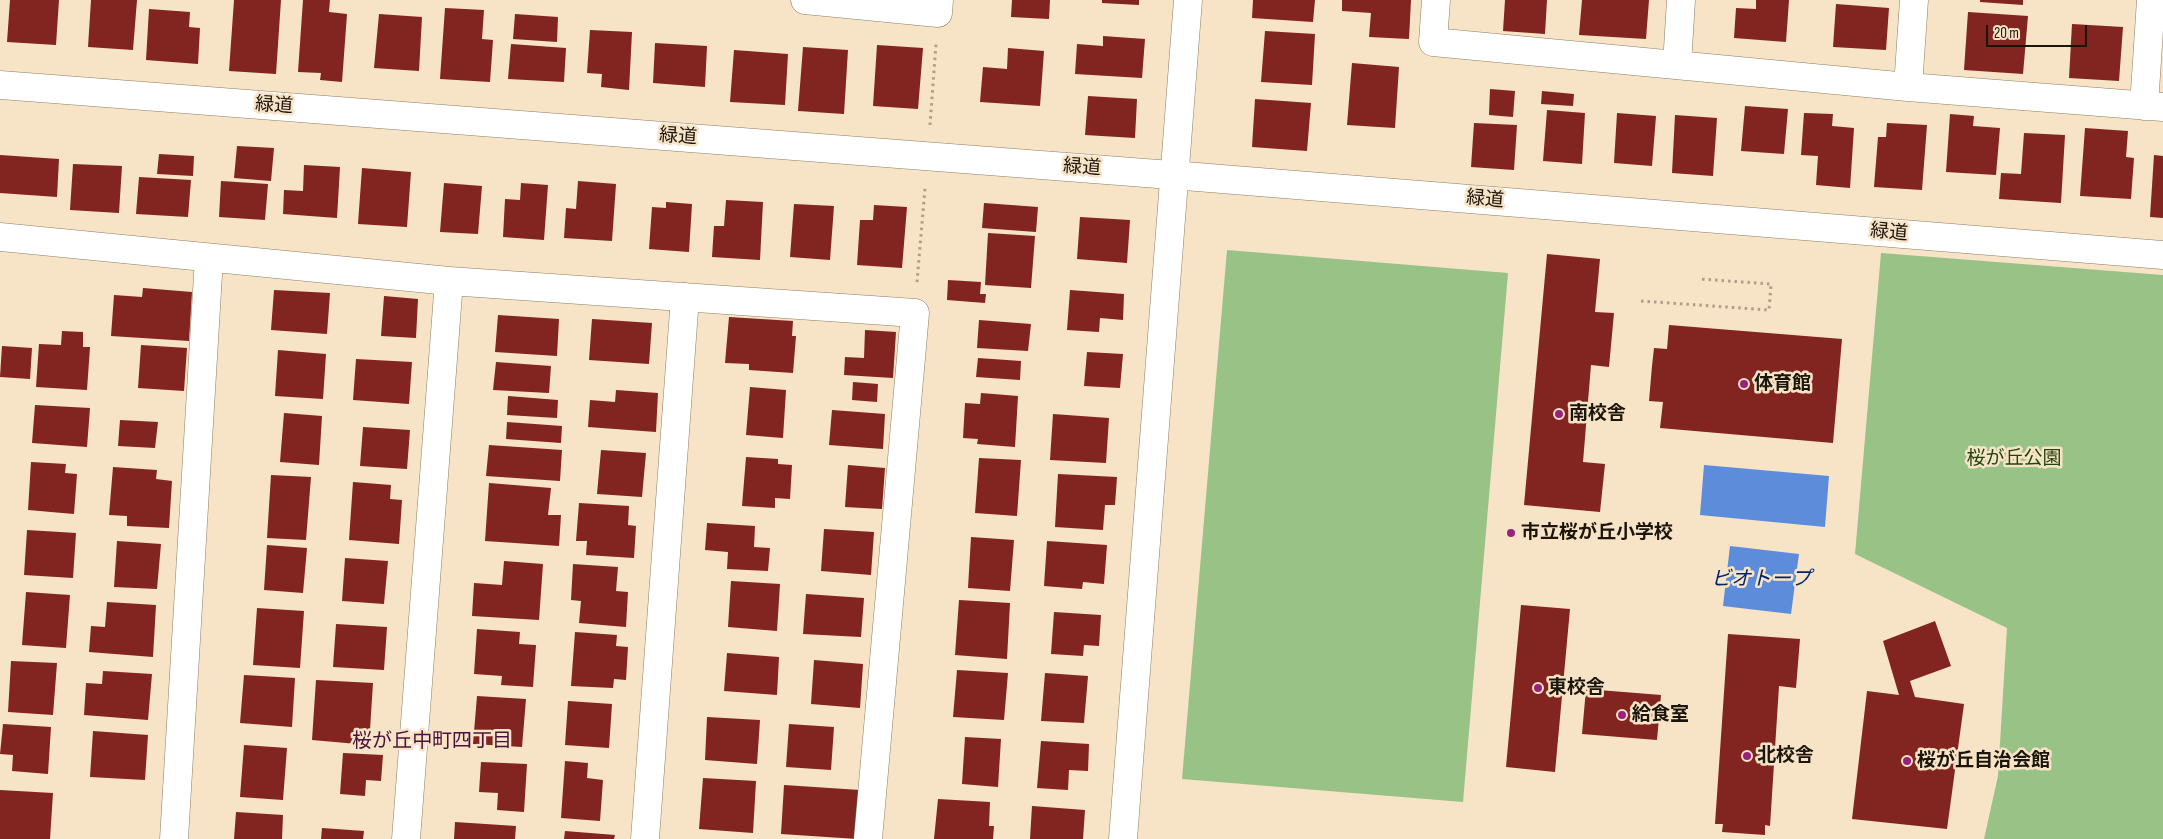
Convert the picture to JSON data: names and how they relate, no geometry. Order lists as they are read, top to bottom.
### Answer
{
  "streets": {
    "street": ["緑道"]
  },
  "districts": ["桜が丘中町四丁目"],
  "water": ["ビオトープ"],
  "parks": ["桜が丘公園"],
  "places": [
    "体育館",
    "南校舎",
    "市立桜が丘小学校",
    "東校舎",
    "給食室",
    "北校舎",
    "桜が丘自治会館"
  ],
  "scale_bar": "20 m"
}
